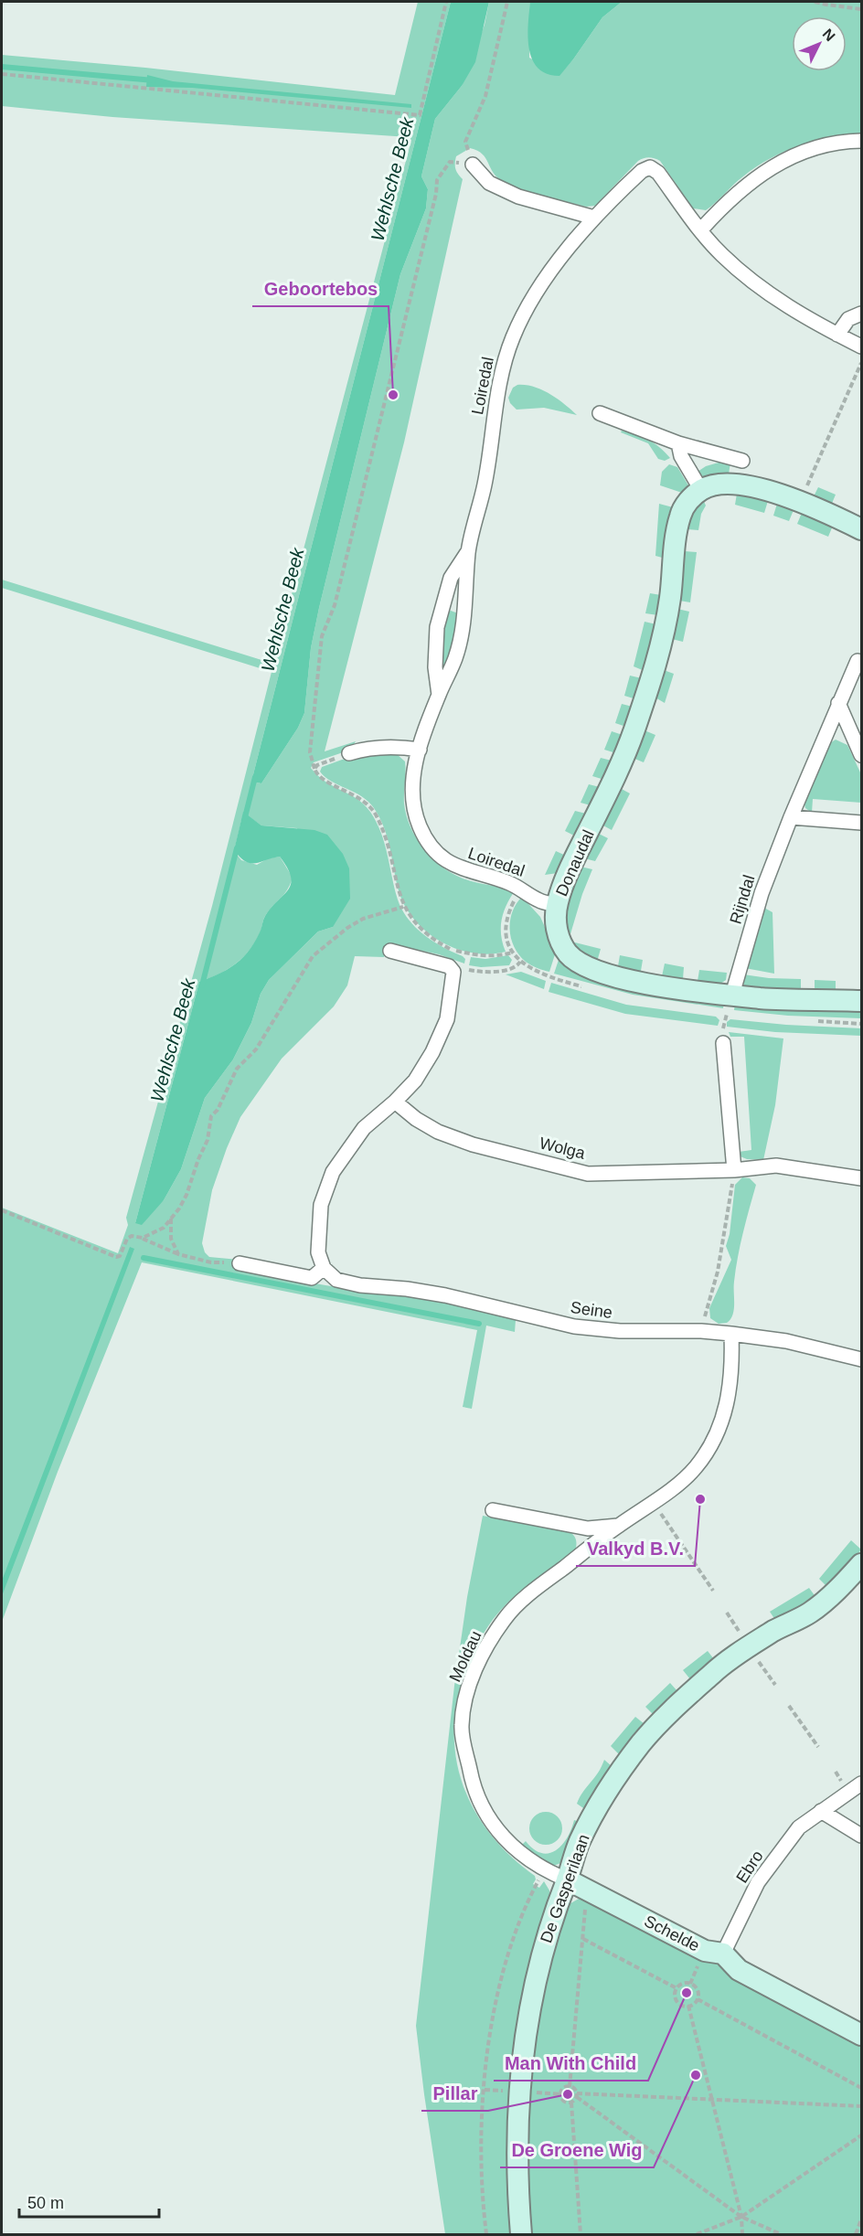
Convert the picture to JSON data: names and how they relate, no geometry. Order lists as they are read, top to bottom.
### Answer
{
  "streets": {
    "street": [
      "Loiredal",
      "Donaudal",
      "Rijndal",
      "Wolga",
      "Seine",
      "Moldau",
      "Ebro",
      "De Gasperilaan",
      "Schelde"
    ]
  },
  "crossings": [
    ["Loiredal", "Donaudal"],
    ["Donaudal", "Rijndal"],
    ["Seine", "Moldau"],
    ["Moldau", "De Gasperilaan"],
    ["Moldau", "Schelde"],
    ["Ebro", "Schelde"],
    ["De Gasperilaan", "Schelde"]
  ],
  "water": ["Wehlsche Beek"],
  "places": [
    "Geboortebos",
    "Valkyd B.V.",
    "Man With Child",
    "De Groene Wig",
    "Pillar"
  ],
  "scale_bar": "50 m",
  "north": "top right"
}
